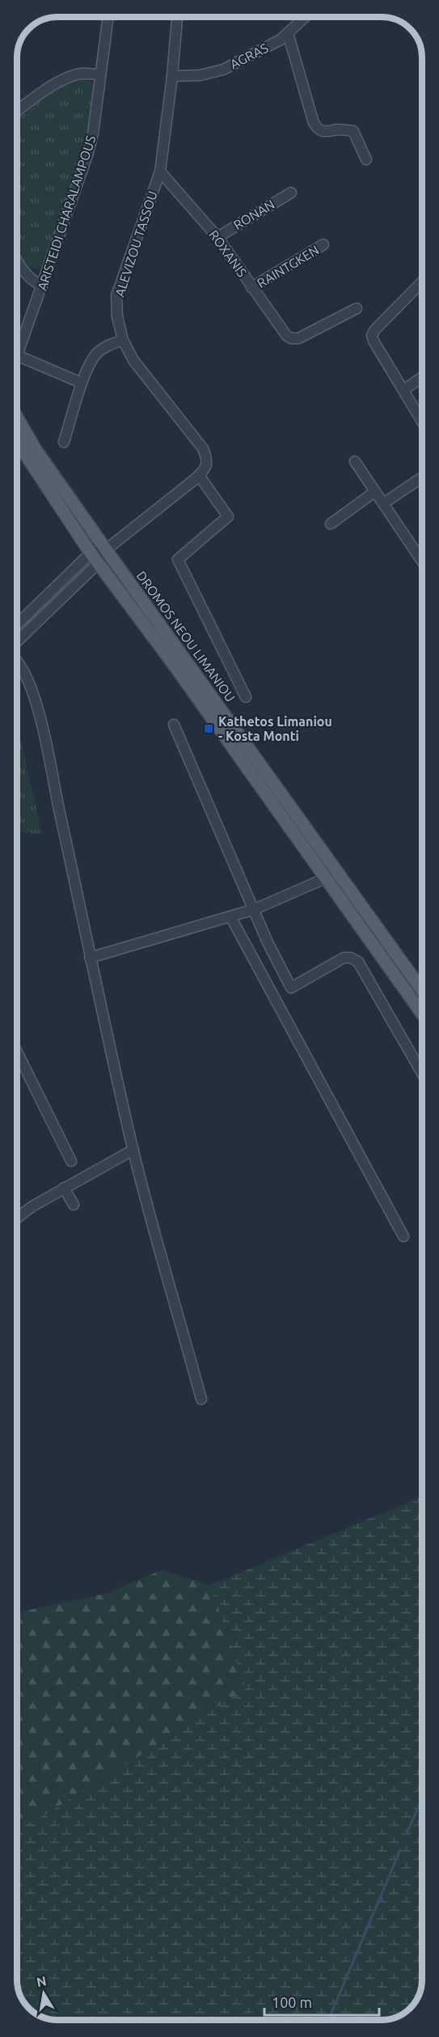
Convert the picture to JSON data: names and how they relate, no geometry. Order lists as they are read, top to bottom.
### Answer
{
  "streets": {
    "main road": ["DROMOS NEOU LIMANIOU"],
    "street": [
      "AGRAS",
      "ARISTEIDI CHARALAMPOUS",
      "RONAN",
      "ALEVIZOU TASSOU",
      "ROXANIS",
      "RAINTGKEN"
    ]
  },
  "crossings": [
    ["AGRAS", "ALEVIZOU TASSOU"],
    ["RONAN", "ROXANIS"],
    ["ALEVIZOU TASSOU", "ROXANIS"],
    ["ROXANIS", "RAINTGKEN"]
  ],
  "places": {
    "transit": ["Kathetos Limaniou - Kosta Monti"]
  },
  "scale_bar": "100 m",
  "north": "top"
}
